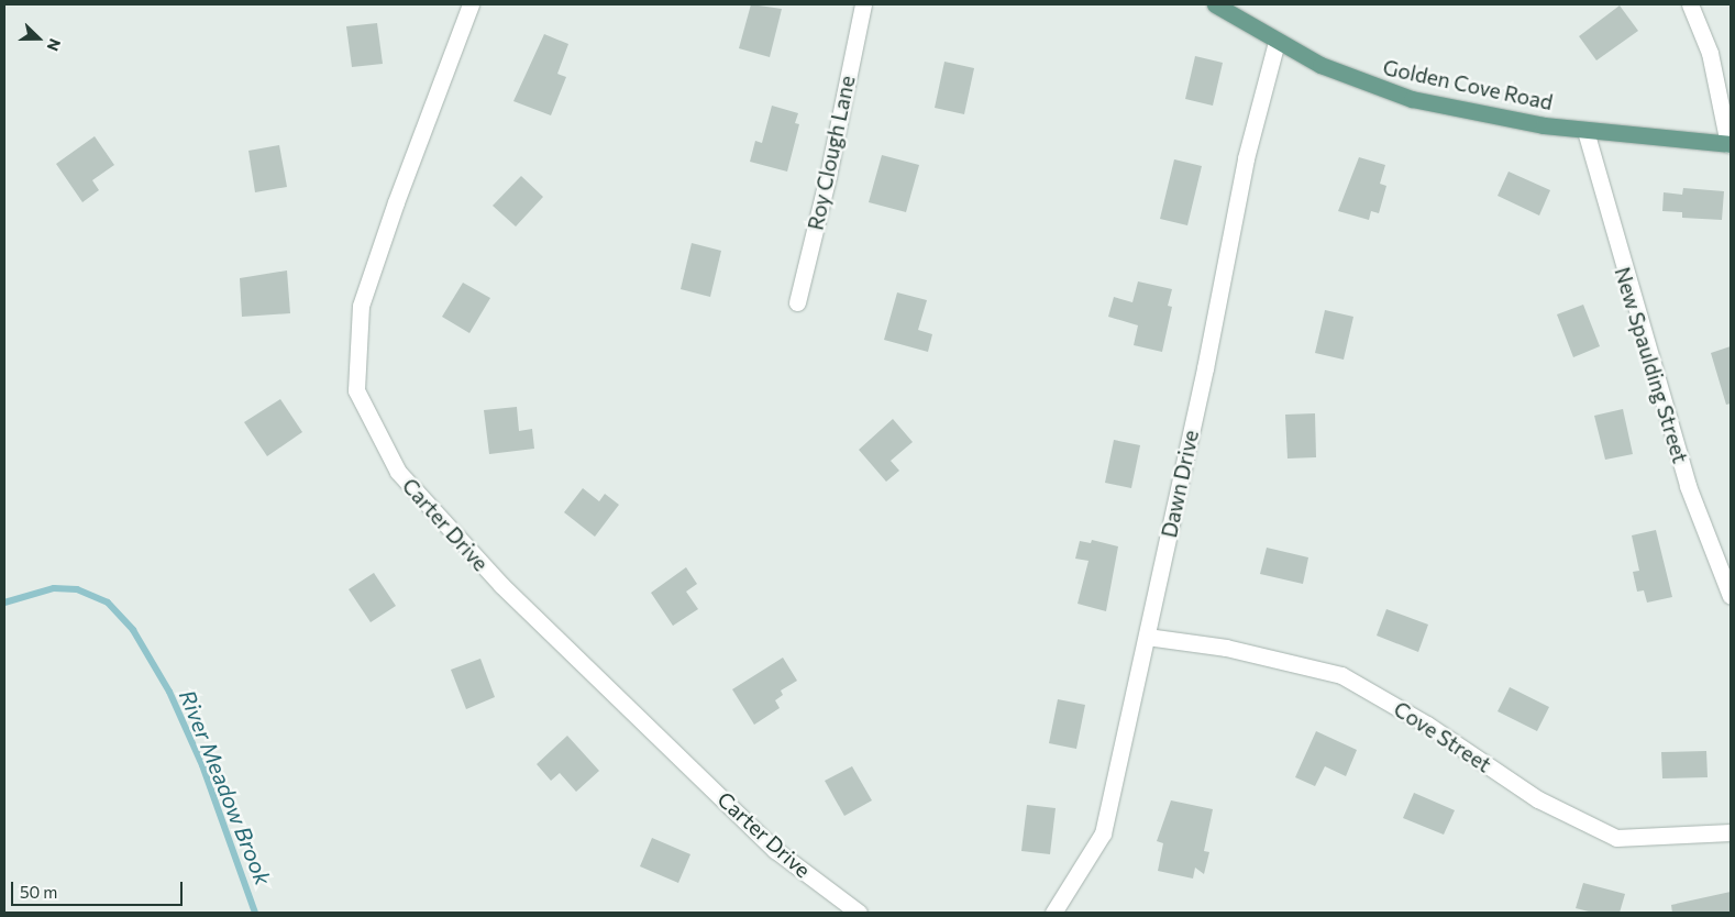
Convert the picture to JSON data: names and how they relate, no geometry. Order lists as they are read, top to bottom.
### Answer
{
  "streets": {
    "main road": ["Golden Cove Road"],
    "street": [
      "Roy Clough Lane",
      "New Spaulding Street",
      "Dawn Drive",
      "Carter Drive",
      "Cove Street"
    ]
  },
  "crossings": [
    ["Golden Cove Road", "New Spaulding Street"],
    ["Golden Cove Road", "Dawn Drive"],
    ["Dawn Drive", "Cove Street"]
  ],
  "water": ["River Meadow Brook"],
  "scale_bar": "50 m",
  "north": "right"
}
